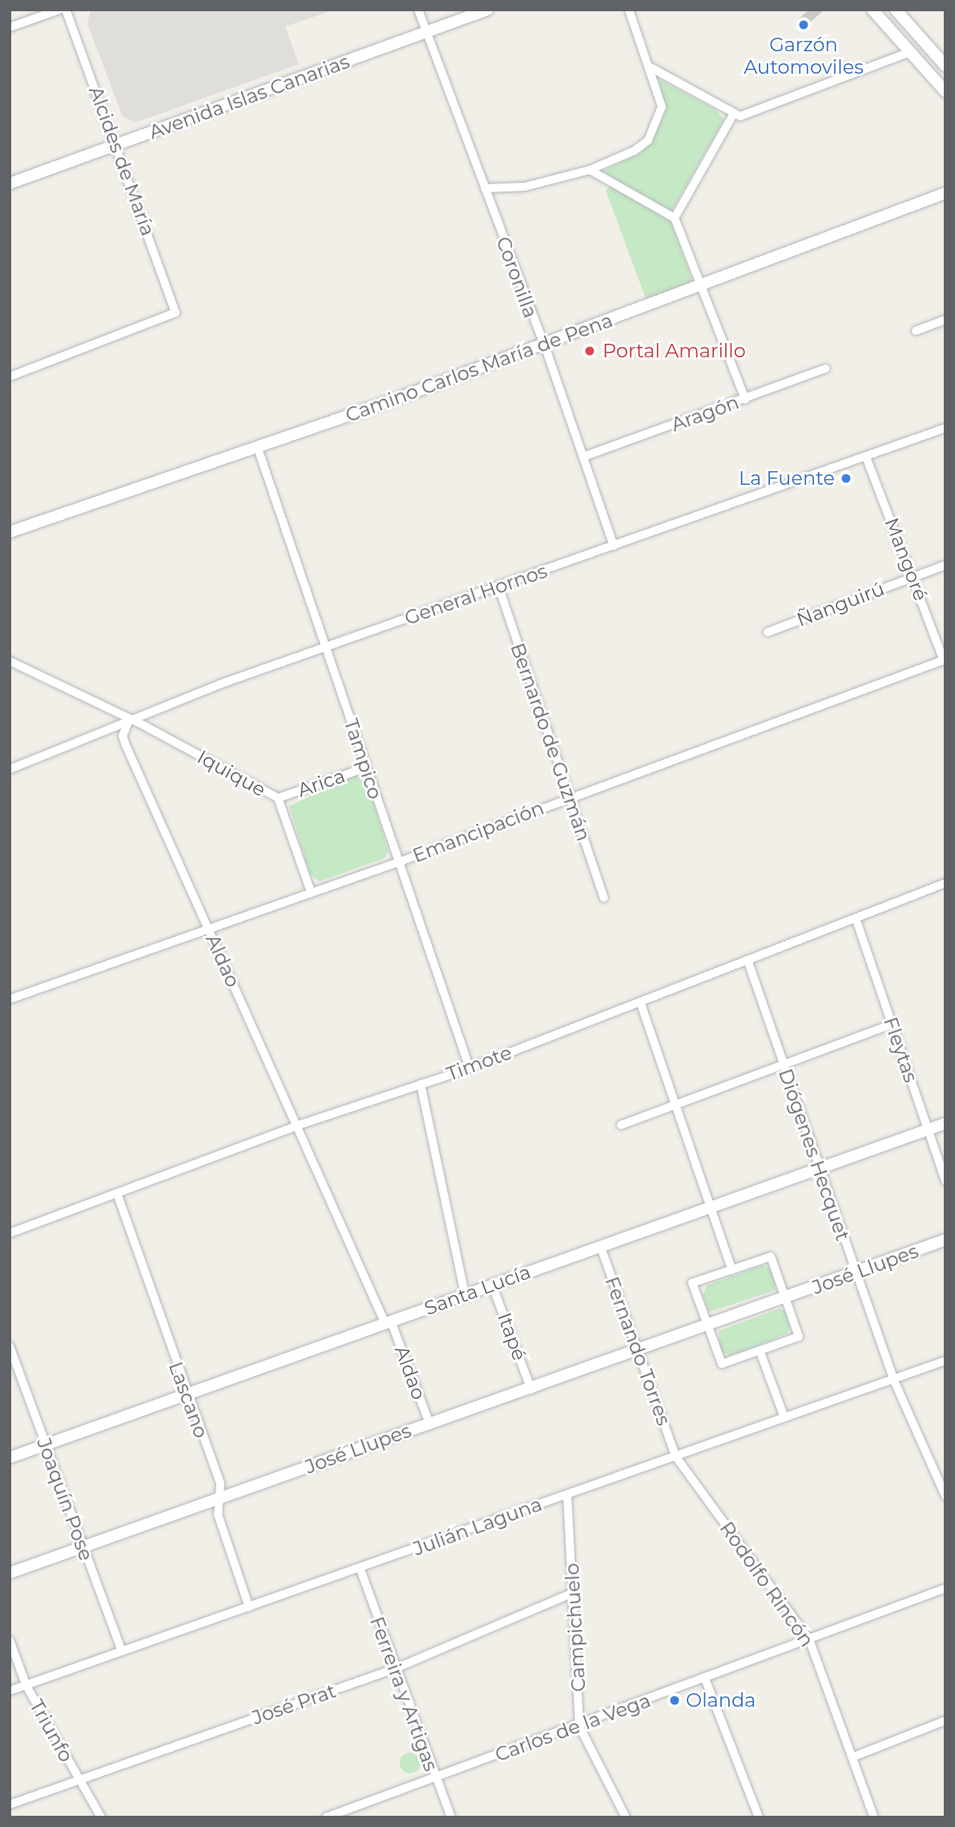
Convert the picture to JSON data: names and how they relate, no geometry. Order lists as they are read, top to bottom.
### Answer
{
  "streets": {
    "street": [
      "Avenida Islas Canarias",
      "Alcides de María",
      "Coronilla",
      "Camino Carlos María de Pena",
      "Aragón",
      "Mangoré",
      "General Hornos",
      "Ñanguirú",
      "Bernardo de Guzmán",
      "Tampico",
      "Iquique",
      "Arica",
      "Emancipación",
      "Aldao",
      "Fleytas",
      "Timote",
      "Diógenes Hecquet",
      "José Llupes",
      "Santa Lucía",
      "Itapé",
      "Fernando Torres",
      "Lascano",
      "Joaquín Pose",
      "Julián Laguna",
      "Rodolfo Rincón",
      "Campichuelo",
      "Ferreira y Artigas",
      "José Prat",
      "Carlos de la Vega",
      "Triunfo"
    ]
  },
  "crossings": [
    ["Avenida Islas Canarias", "Alcides de María"],
    ["Avenida Islas Canarias", "Coronilla"],
    ["Coronilla", "Camino Carlos María de Pena"],
    ["Coronilla", "Aragón"],
    ["Coronilla", "General Hornos"],
    ["Camino Carlos María de Pena", "Tampico"],
    ["Mangoré", "General Hornos"],
    ["Mangoré", "Ñanguirú"],
    ["Mangoré", "Emancipación"],
    ["General Hornos", "Bernardo de Guzmán"],
    ["General Hornos", "Tampico"],
    ["General Hornos", "Iquique"],
    ["General Hornos", "Aldao"],
    ["Bernardo de Guzmán", "Emancipación"],
    ["Tampico", "Arica"],
    ["Tampico", "Emancipación"],
    ["Tampico", "Timote"],
    ["Iquique", "Arica"],
    ["Iquique", "Emancipación"],
    ["Iquique", "Aldao"],
    ["Emancipación", "Aldao"],
    ["Aldao", "Timote"],
    ["Aldao", "José Llupes"],
    ["Aldao", "Santa Lucía"],
    ["Fleytas", "Timote"],
    ["Fleytas", "Santa Lucía"],
    ["Timote", "Diógenes Hecquet"],
    ["Timote", "Lascano"],
    ["Diógenes Hecquet", "José Llupes"],
    ["Diógenes Hecquet", "Santa Lucía"],
    ["Diógenes Hecquet", "Julián Laguna"],
    ["José Llupes", "Itapé"],
    ["José Llupes", "Fernando Torres"],
    ["José Llupes", "Lascano"],
    ["José Llupes", "Joaquín Pose"],
    ["Santa Lucía", "Itapé"],
    ["Santa Lucía", "Fernando Torres"],
    ["Santa Lucía", "Lascano"],
    ["Santa Lucía", "Joaquín Pose"],
    ["Fernando Torres", "Julián Laguna"],
    ["Fernando Torres", "Rodolfo Rincón"],
    ["Lascano", "Julián Laguna"],
    ["Joaquín Pose", "Julián Laguna"],
    ["Julián Laguna", "Rodolfo Rincón"],
    ["Julián Laguna", "Campichuelo"],
    ["Julián Laguna", "Ferreira y Artigas"],
    ["Julián Laguna", "Triunfo"],
    ["Rodolfo Rincón", "Carlos de la Vega"],
    ["Campichuelo", "José Prat"],
    ["Campichuelo", "Carlos de la Vega"],
    ["Ferreira y Artigas", "José Prat"],
    ["Ferreira y Artigas", "Carlos de la Vega"],
    ["José Prat", "Triunfo"]
  ],
  "places": [
    "Garzón Automoviles",
    "Portal Amarillo",
    "La Fuente",
    "Olanda"
  ]
}
